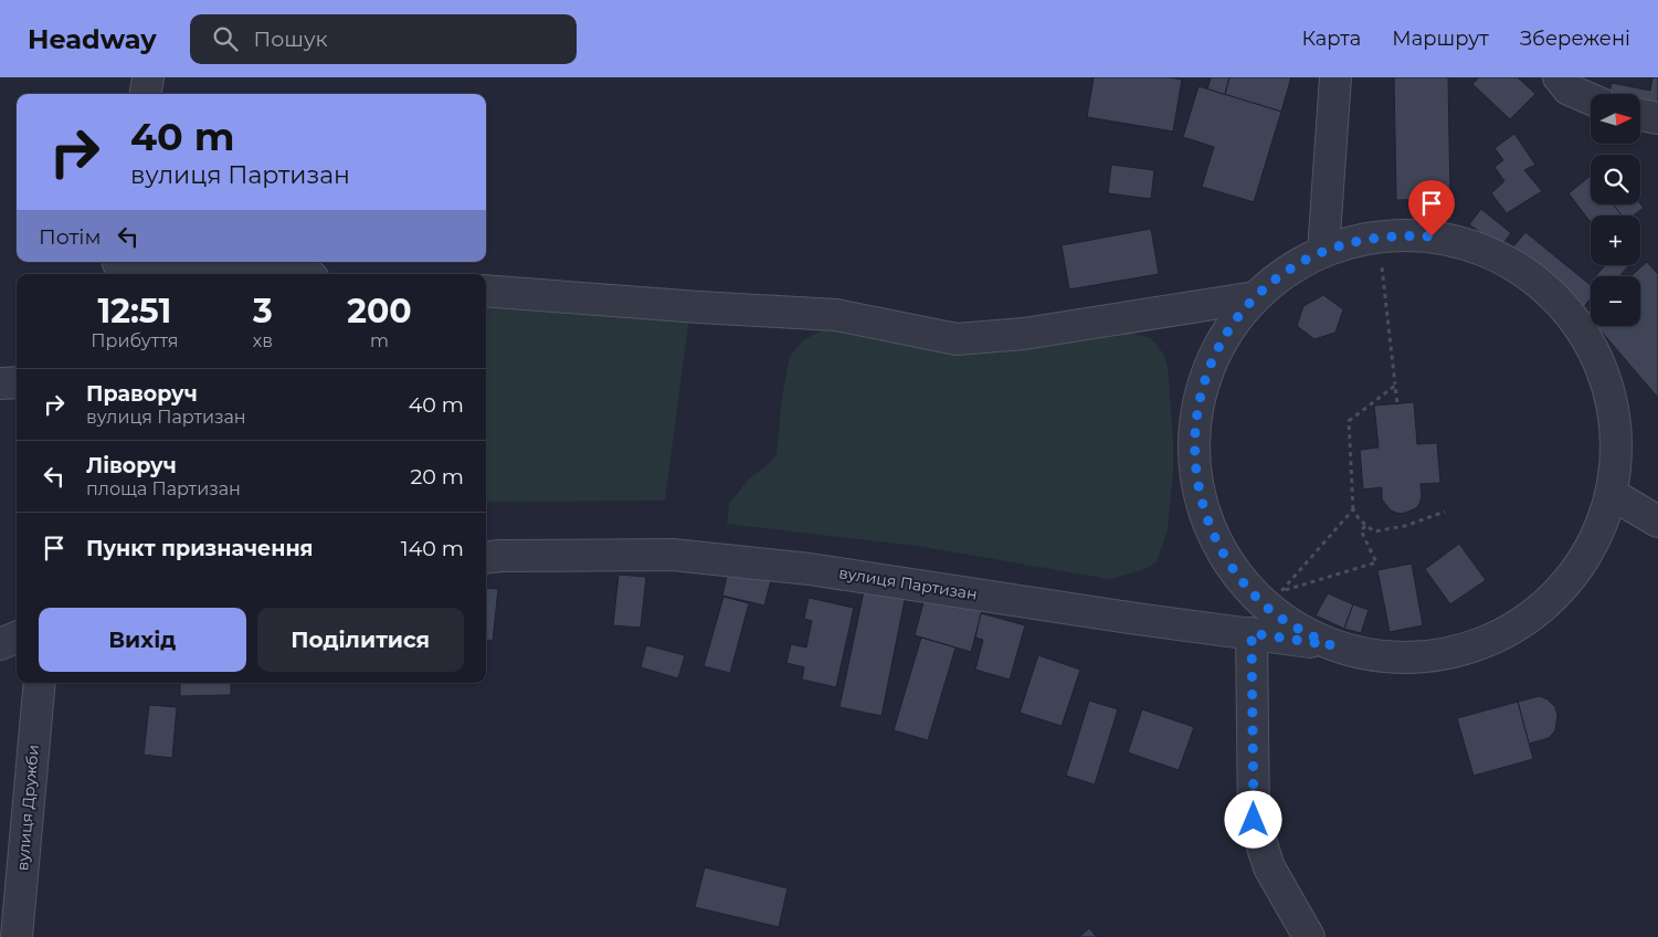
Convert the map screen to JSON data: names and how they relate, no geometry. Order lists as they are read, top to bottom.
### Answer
{
  "streets": {
    "street": ["вулиця Партизан", "вулиця Дружби"]
  },
  "north": "right",
  "page": {
    "header": "Headway",
    "search": "Пошук",
    "nav": ["Карта", "Маршрут", "Збережені"],
    "map_buttons": ["+", "−"],
    "turn": ["40 m", "вулиця Партизан"],
    "then": "Потім",
    "eta": [
      "12:51",
      "Прибуття",
      "3",
      "хв",
      "200",
      "m"
    ],
    "list": [
      {
        "name": "Праворуч",
        "note": "вулиця Партизан",
        "value": "40 m"
      },
      {
        "name": "Ліворуч",
        "note": "площа Партизан",
        "value": "20 m"
      },
      {
        "name": "Пункт призначення",
        "value": "140 m"
      }
    ],
    "buttons": ["Вихід", "Поділитися"]
  }
}
